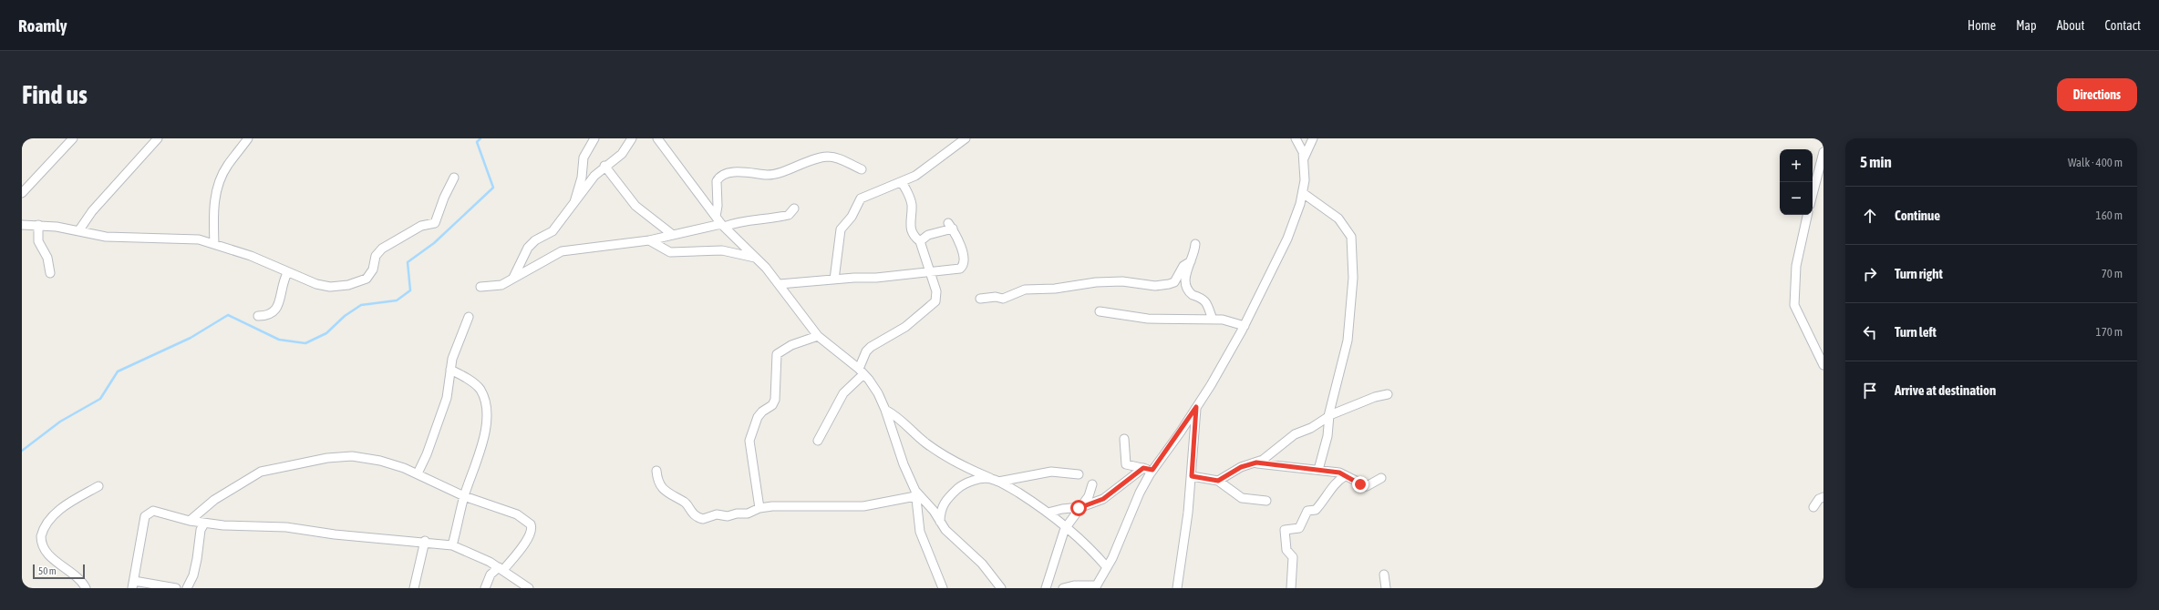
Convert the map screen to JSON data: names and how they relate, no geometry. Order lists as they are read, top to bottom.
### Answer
{
  "scale_bar": "50 m",
  "page": {
    "header": "Roamly",
    "nav": [
      "Home",
      "Map",
      "About",
      "Contact"
    ],
    "buttons": "Directions",
    "title": "Find us",
    "heading": ["5 min", "Walk · 400 m"],
    "map_buttons": ["+", "−"],
    "list": [
      ["Continue", "160 m"],
      ["Turn right", "70 m"],
      ["Turn left", "170 m"],
      "Arrive at destination"
    ],
    "scale": "50 m"
  }
}
